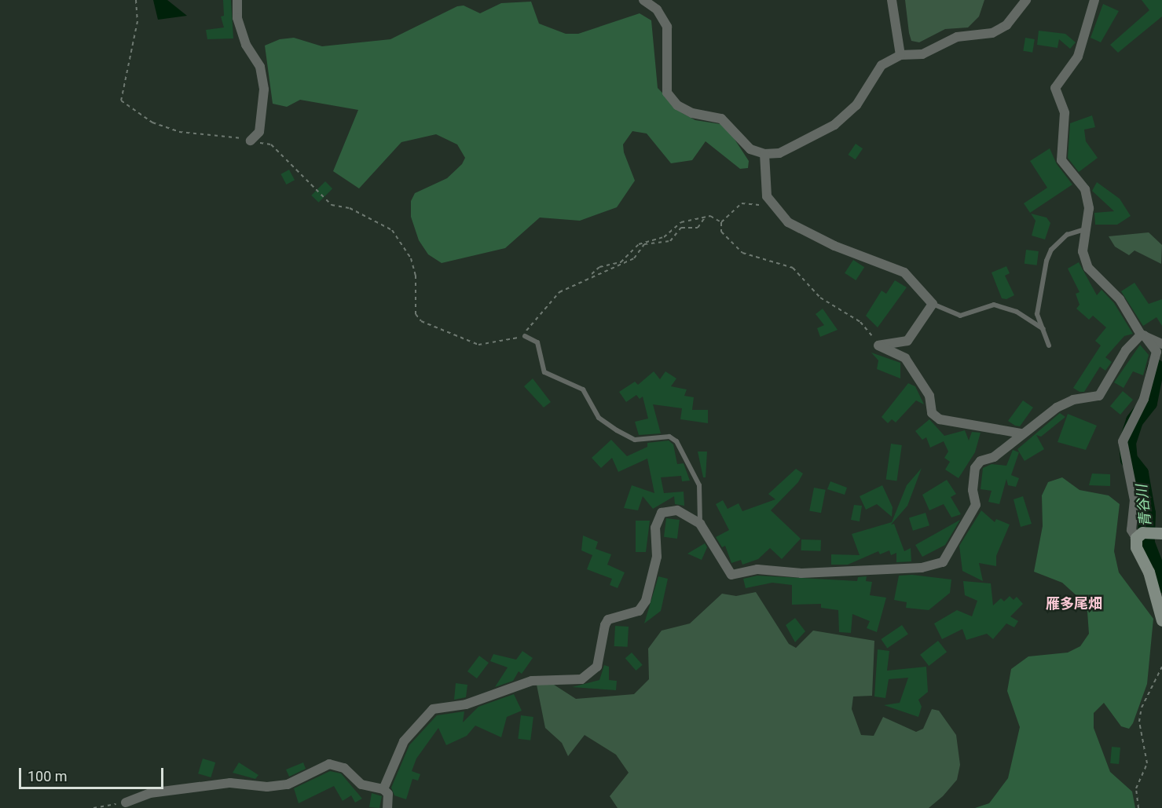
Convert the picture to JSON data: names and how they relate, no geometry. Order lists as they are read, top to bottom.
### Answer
{
  "districts": ["雁多尾畑"],
  "water": ["青谷川"],
  "scale_bar": "100 m"
}
